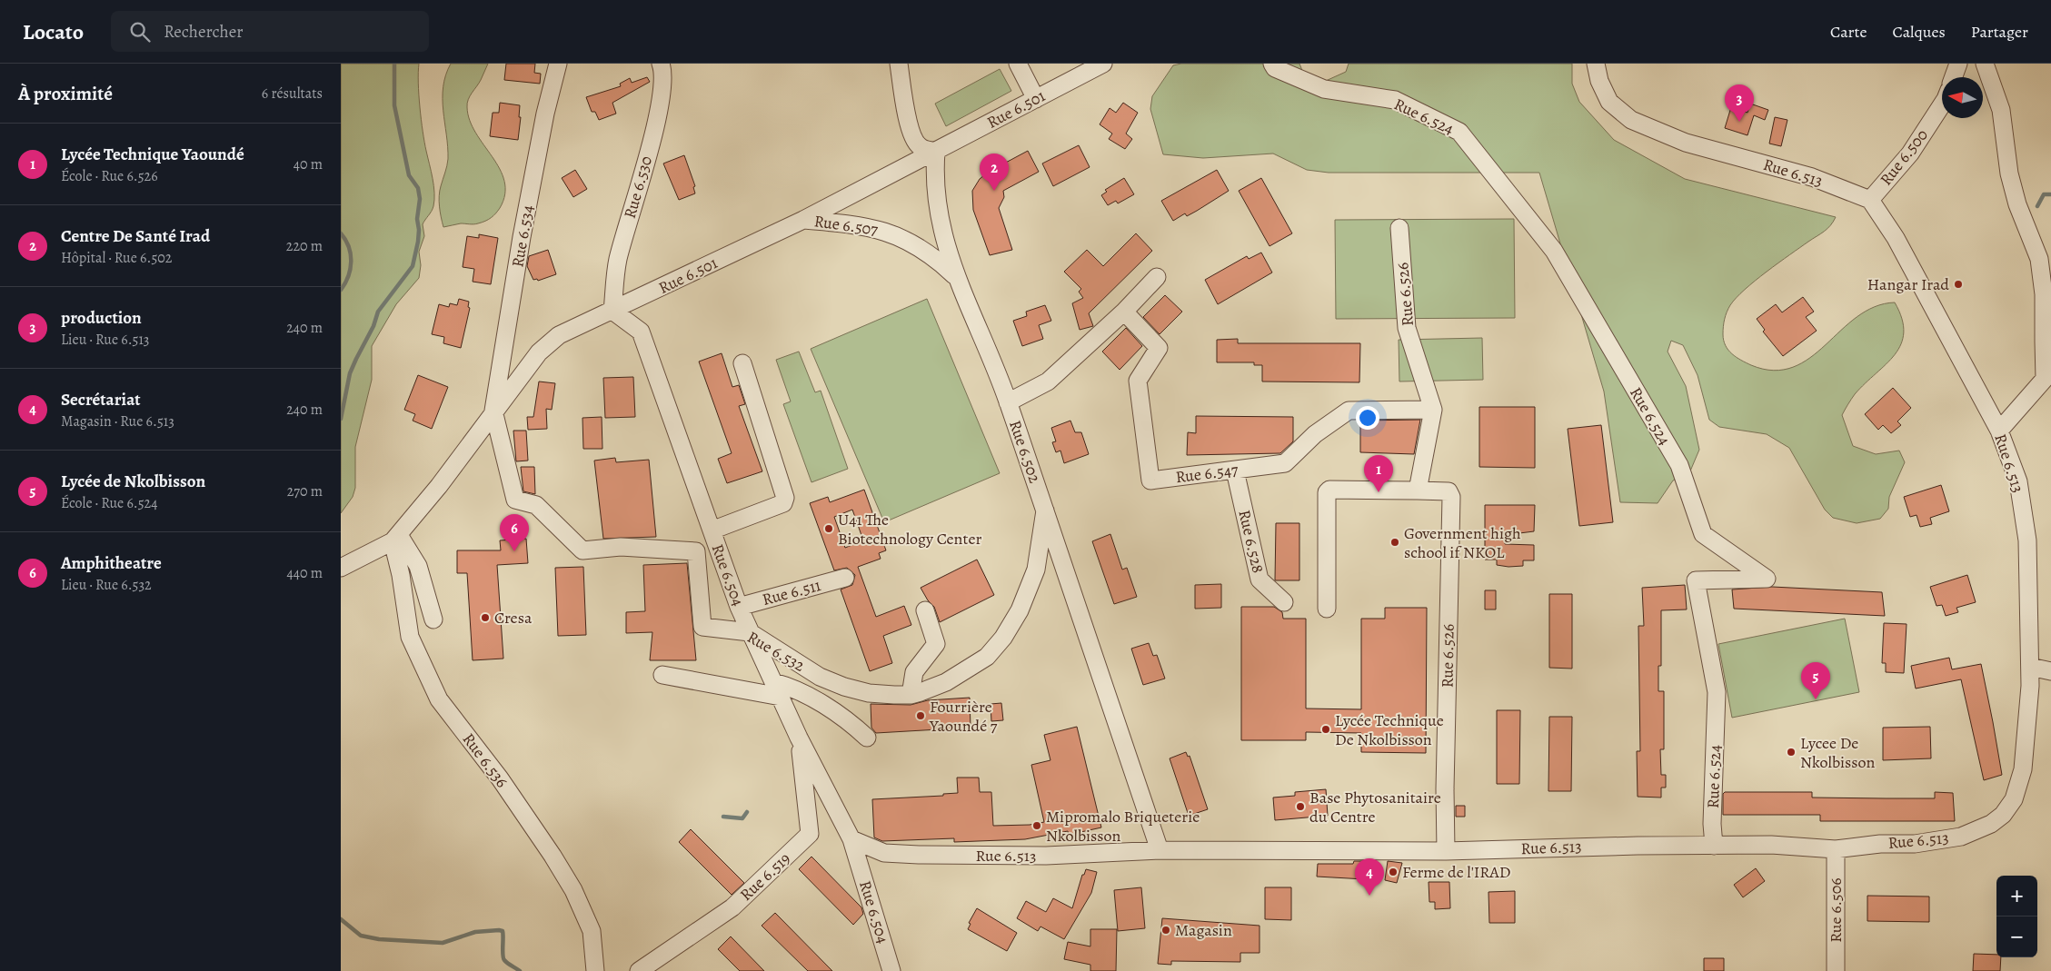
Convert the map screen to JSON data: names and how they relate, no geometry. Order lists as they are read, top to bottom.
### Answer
{
  "streets": {
    "street": [
      "Rue 6.501",
      "Rue 6.524",
      "Rue 6.500",
      "Rue 6.513",
      "Rue 6.530",
      "Rue 6.507",
      "Rue 6.534",
      "Rue 6.526",
      "Rue 6.502",
      "Rue 6.547",
      "Rue 6.528",
      "Rue 6.504",
      "Rue 6.511",
      "Rue 6.532",
      "Rue 6.536",
      "Rue 6.519",
      "Rue 6.506"
    ]
  },
  "crossings": [
    ["Rue 6.501", "Rue 6.530"],
    ["Rue 6.501", "Rue 6.507"],
    ["Rue 6.501", "Rue 6.534"],
    ["Rue 6.501", "Rue 6.502"],
    ["Rue 6.501", "Rue 6.504"],
    ["Rue 6.501", "Rue 6.532"],
    ["Rue 6.501", "Rue 6.536"],
    ["Rue 6.524", "Rue 6.513"],
    ["Rue 6.500", "Rue 6.513"],
    ["Rue 6.513", "Rue 6.526"],
    ["Rue 6.513", "Rue 6.502"],
    ["Rue 6.513", "Rue 6.504"],
    ["Rue 6.513", "Rue 6.506"],
    ["Rue 6.530", "Rue 6.504"],
    ["Rue 6.507", "Rue 6.502"],
    ["Rue 6.534", "Rue 6.532"],
    ["Rue 6.526", "Rue 6.547"],
    ["Rue 6.502", "Rue 6.532"],
    ["Rue 6.547", "Rue 6.528"],
    ["Rue 6.504", "Rue 6.511"],
    ["Rue 6.504", "Rue 6.532"],
    ["Rue 6.504", "Rue 6.519"]
  ],
  "places": [
    "Hangar Irad",
    "U41 The Biotechnology Center",
    "Government high school if NKOL",
    "Cresa",
    "Fourrière Yaoundé 7",
    "Lycée Technique De Nkolbisson",
    "Lycee De Nkolbisson",
    "Base Phytosanitaire du Centre",
    "Mipromalo Briqueterie Nkolbisson",
    "Ferme de l'IRAD",
    "Magasin"
  ],
  "north": "left",
  "page": {
    "header": "Locato",
    "search": "Rechercher",
    "nav": ["Carte", "Calques", "Partager"],
    "heading": ["À proximité", "6 résultats"],
    "pins": [
      "3",
      "2",
      "1",
      "6",
      "5",
      "4"
    ],
    "list": [
      {
        "mark": "1",
        "name": "Lycée Technique Yaoundé",
        "note": "École · Rue 6.526",
        "value": "40 m"
      },
      {
        "mark": "2",
        "name": "Centre De Santé Irad",
        "note": "Hôpital · Rue 6.502",
        "value": "220 m"
      },
      {
        "mark": "3",
        "name": "production",
        "note": "Lieu · Rue 6.513",
        "value": "240 m"
      },
      {
        "mark": "4",
        "name": "Secrétariat",
        "note": "Magasin · Rue 6.513",
        "value": "240 m"
      },
      {
        "mark": "5",
        "name": "Lycée de Nkolbisson",
        "note": "École · Rue 6.524",
        "value": "270 m"
      },
      {
        "mark": "6",
        "name": "Amphitheatre",
        "note": "Lieu · Rue 6.532",
        "value": "440 m"
      }
    ],
    "map_buttons": ["+", "−"]
  }
}
